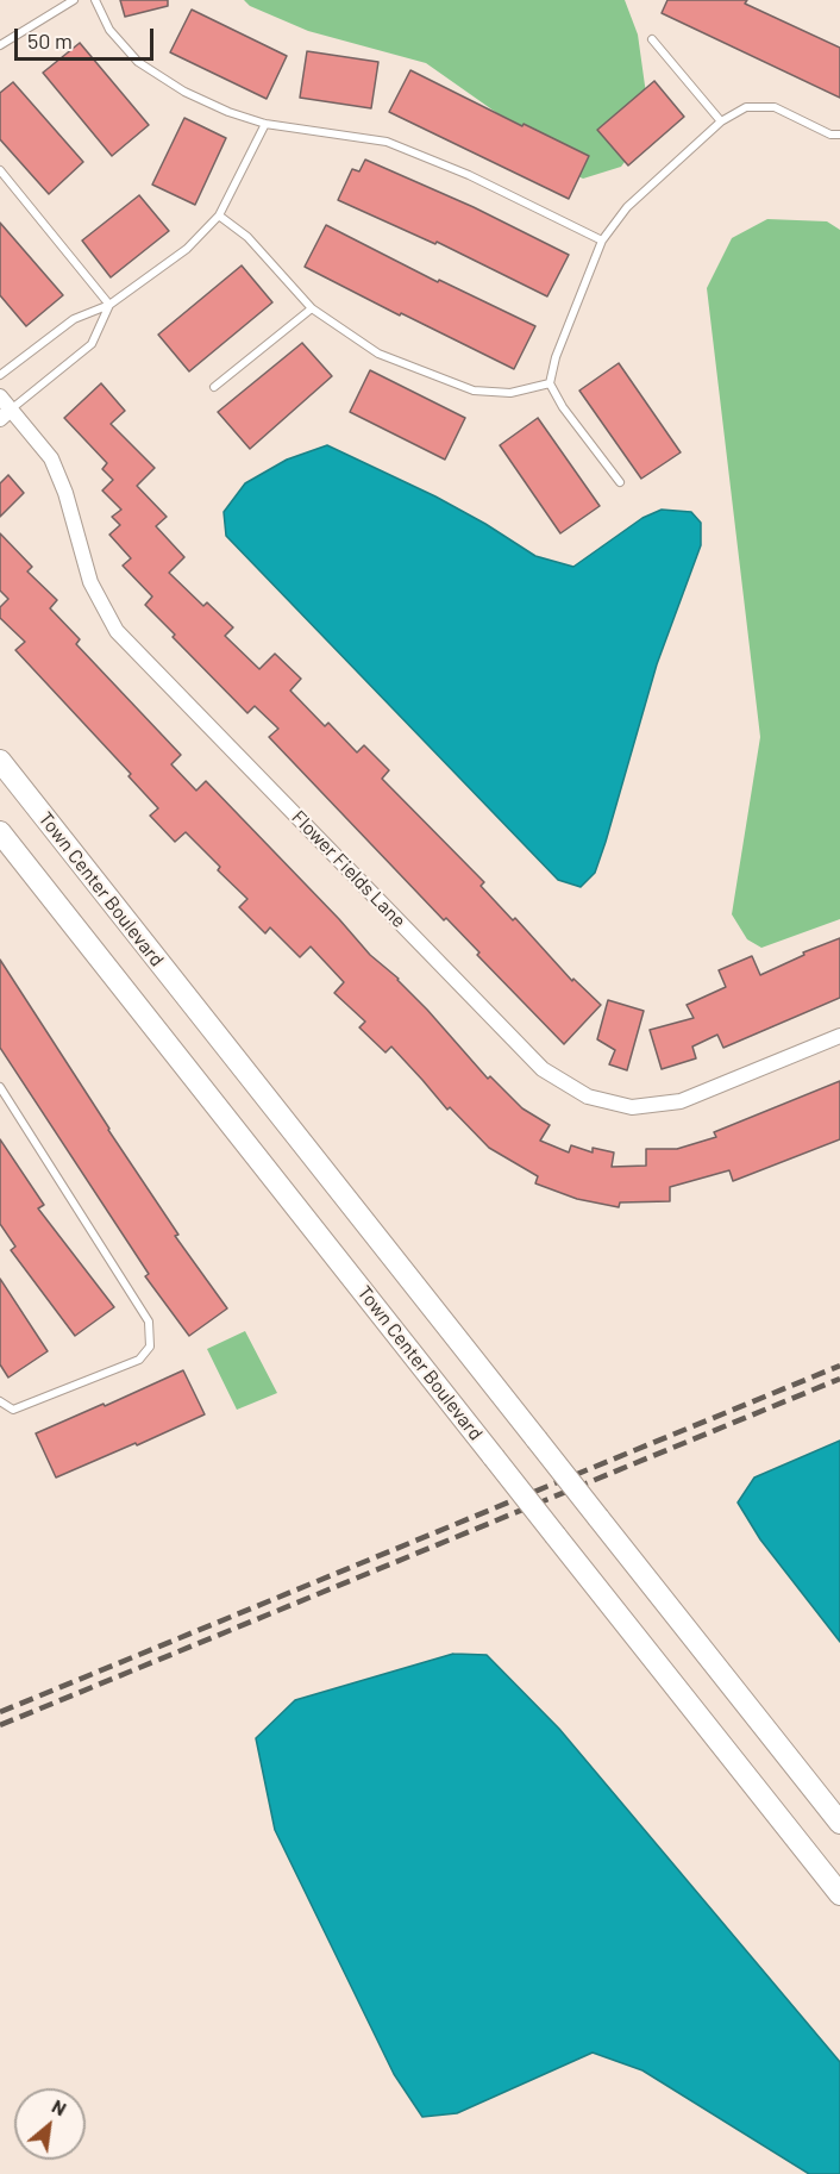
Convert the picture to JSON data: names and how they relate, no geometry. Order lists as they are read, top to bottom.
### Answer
{
  "streets": {
    "main road": ["Town Center Boulevard"],
    "street": ["Flower Fields Lane"]
  },
  "scale_bar": "50 m",
  "north": "top right"
}
